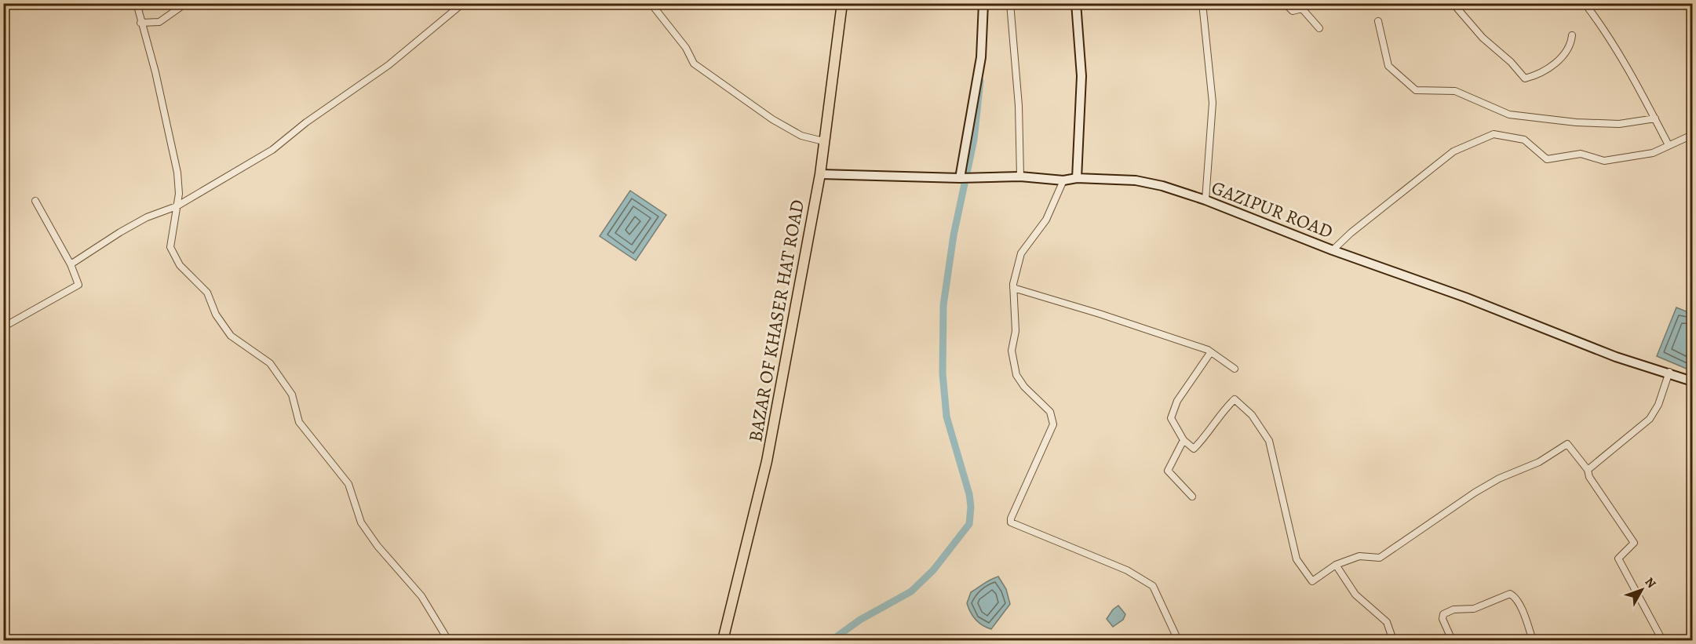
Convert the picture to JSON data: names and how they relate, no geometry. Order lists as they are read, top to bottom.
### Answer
{
  "streets": {
    "main road": ["BAZAR OF KHASER HAT ROAD"],
    "street": ["GAZIPUR ROAD"]
  },
  "crossings": [
    ["GAZIPUR ROAD", "BAZAR OF KHASER HAT ROAD"]
  ],
  "north": "top right"
}
